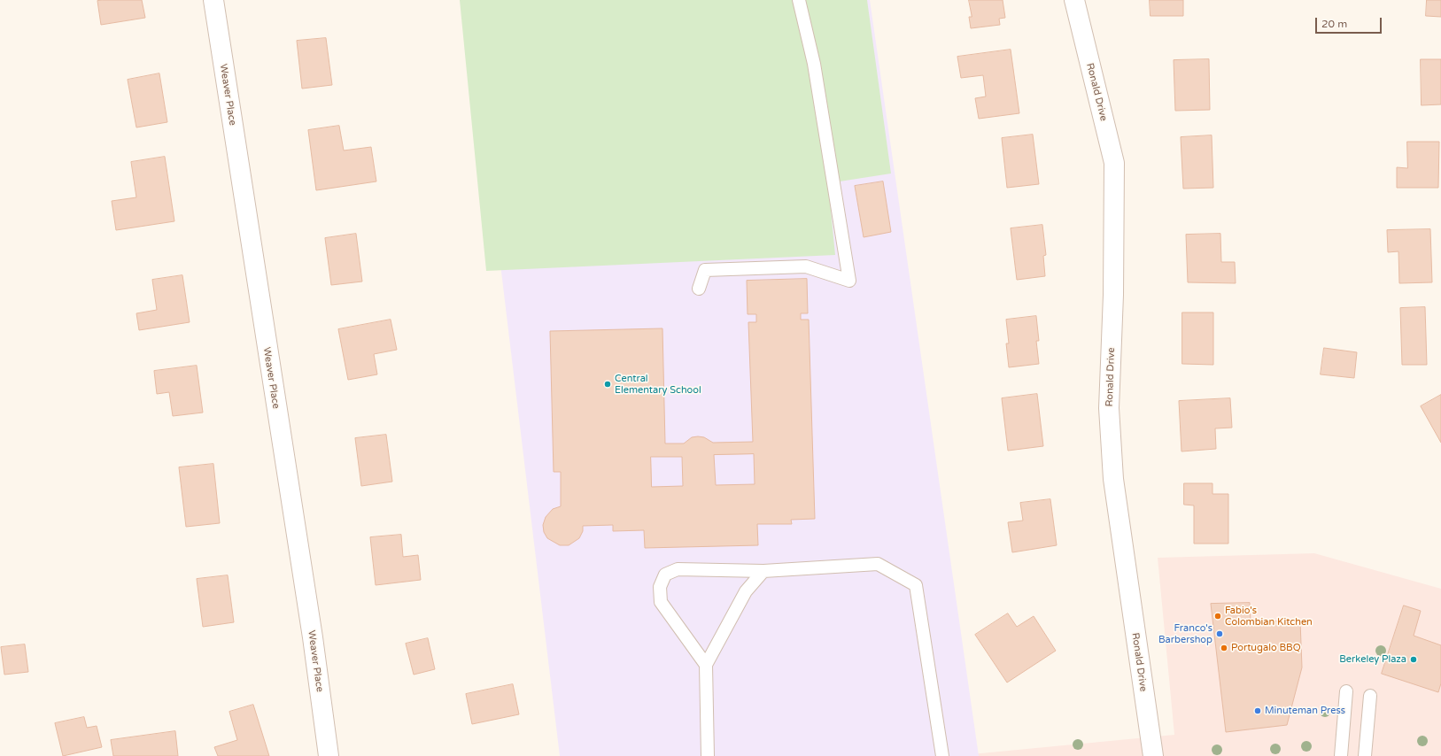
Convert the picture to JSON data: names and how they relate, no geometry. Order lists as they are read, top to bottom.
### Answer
{
  "streets": {
    "street": ["Ronald Drive", "Weaver Place"]
  },
  "places": [
    "Central Elementary School",
    "Fabio's Colombian Kitchen",
    "Franco's Barbershop",
    "Portugalo BBQ",
    "Berkeley Plaza",
    "Minuteman Press"
  ],
  "scale_bar": "20 m"
}
